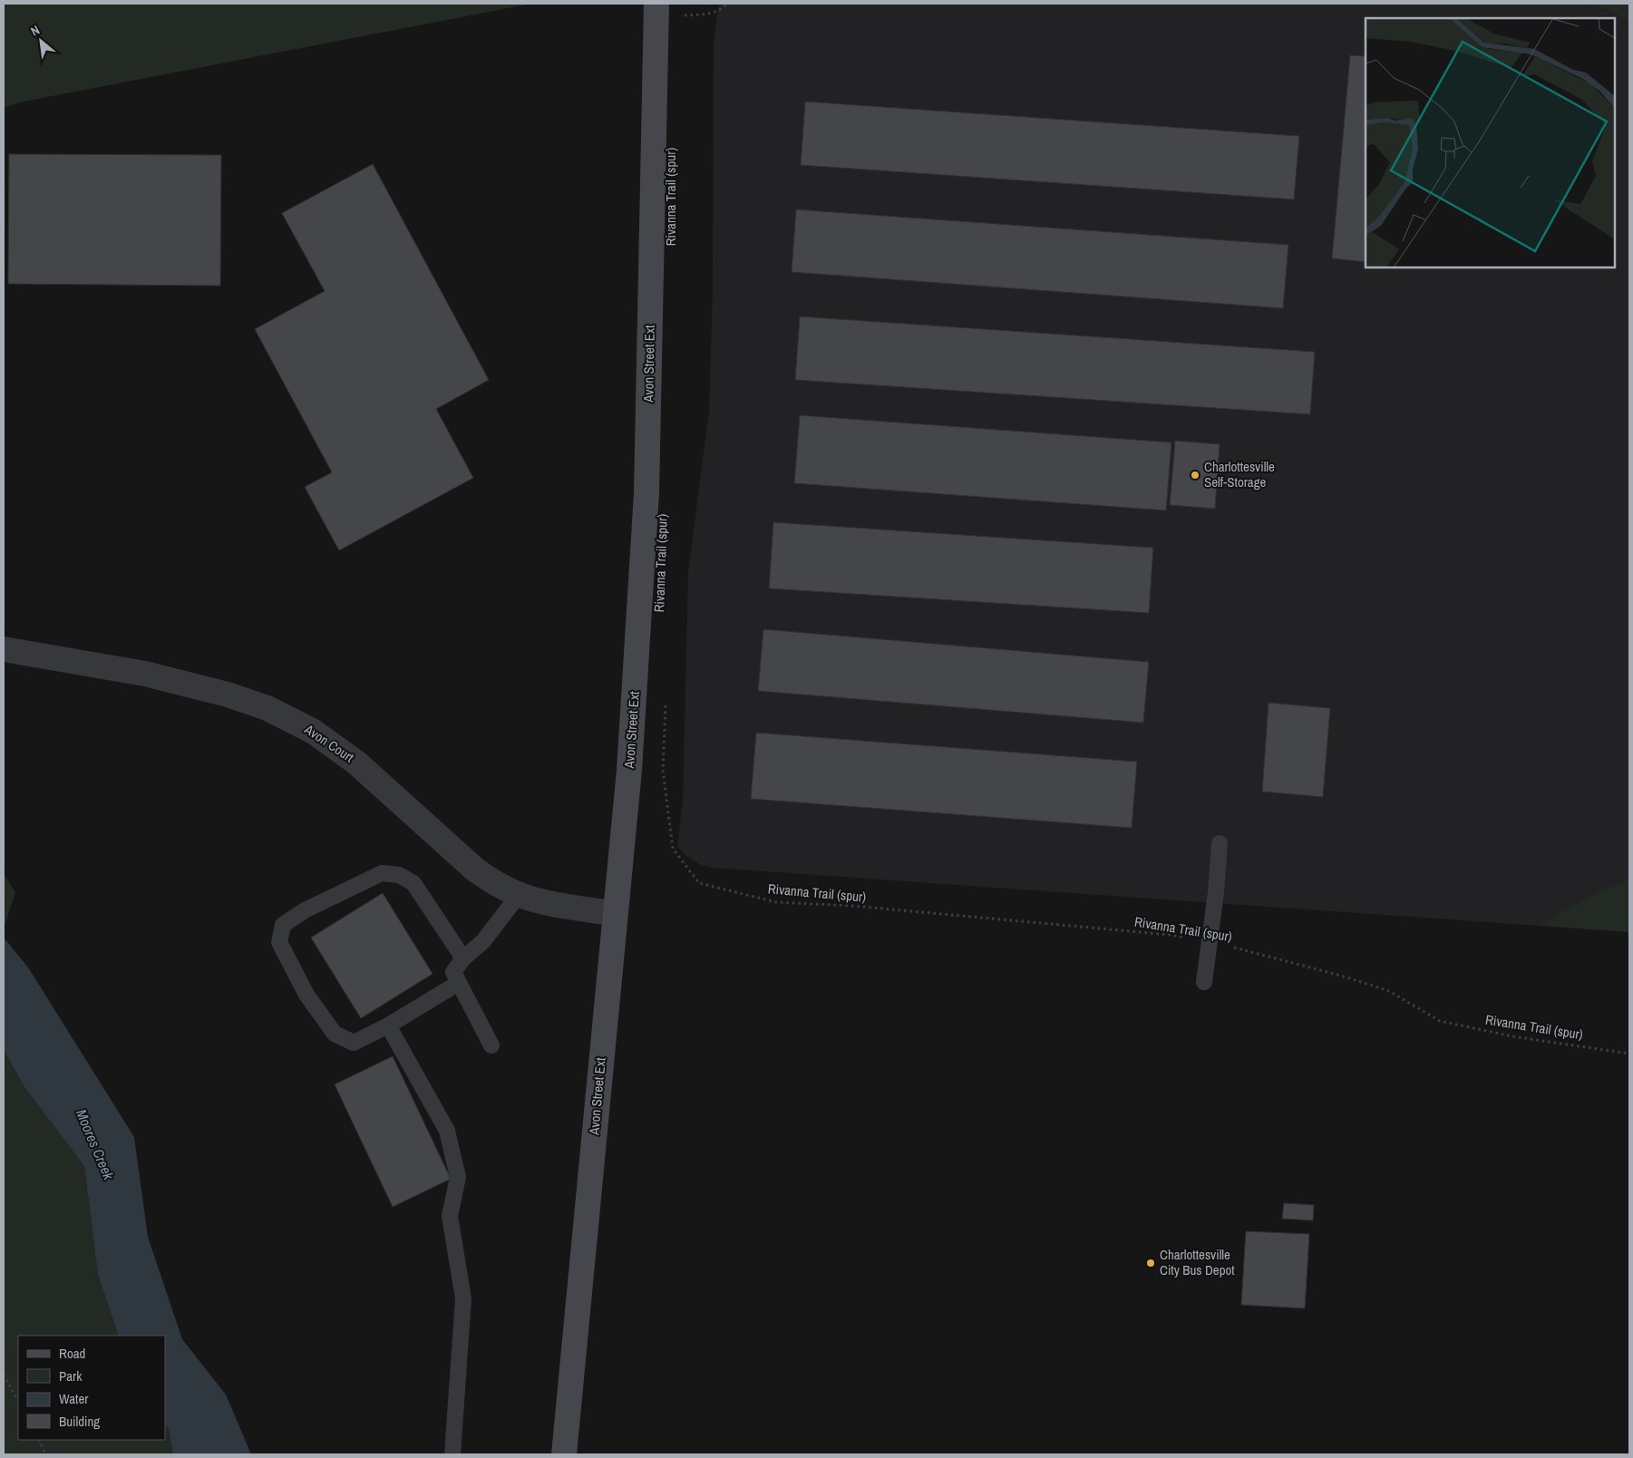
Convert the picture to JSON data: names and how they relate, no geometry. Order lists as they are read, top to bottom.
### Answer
{
  "streets": {
    "main road": ["Avon Street Ext"],
    "street": ["Avon Court"],
    "path": ["Rivanna Trail (spur)"]
  },
  "crossings": [
    ["Avon Street Ext", "Avon Court"]
  ],
  "water": ["Moores Creek"],
  "places": ["Charlottesville Self-Storage", "Charlottesville City Bus Depot"],
  "legend": [
    "Road",
    "Park",
    "Water",
    "Building"
  ],
  "north": "top left"
}
